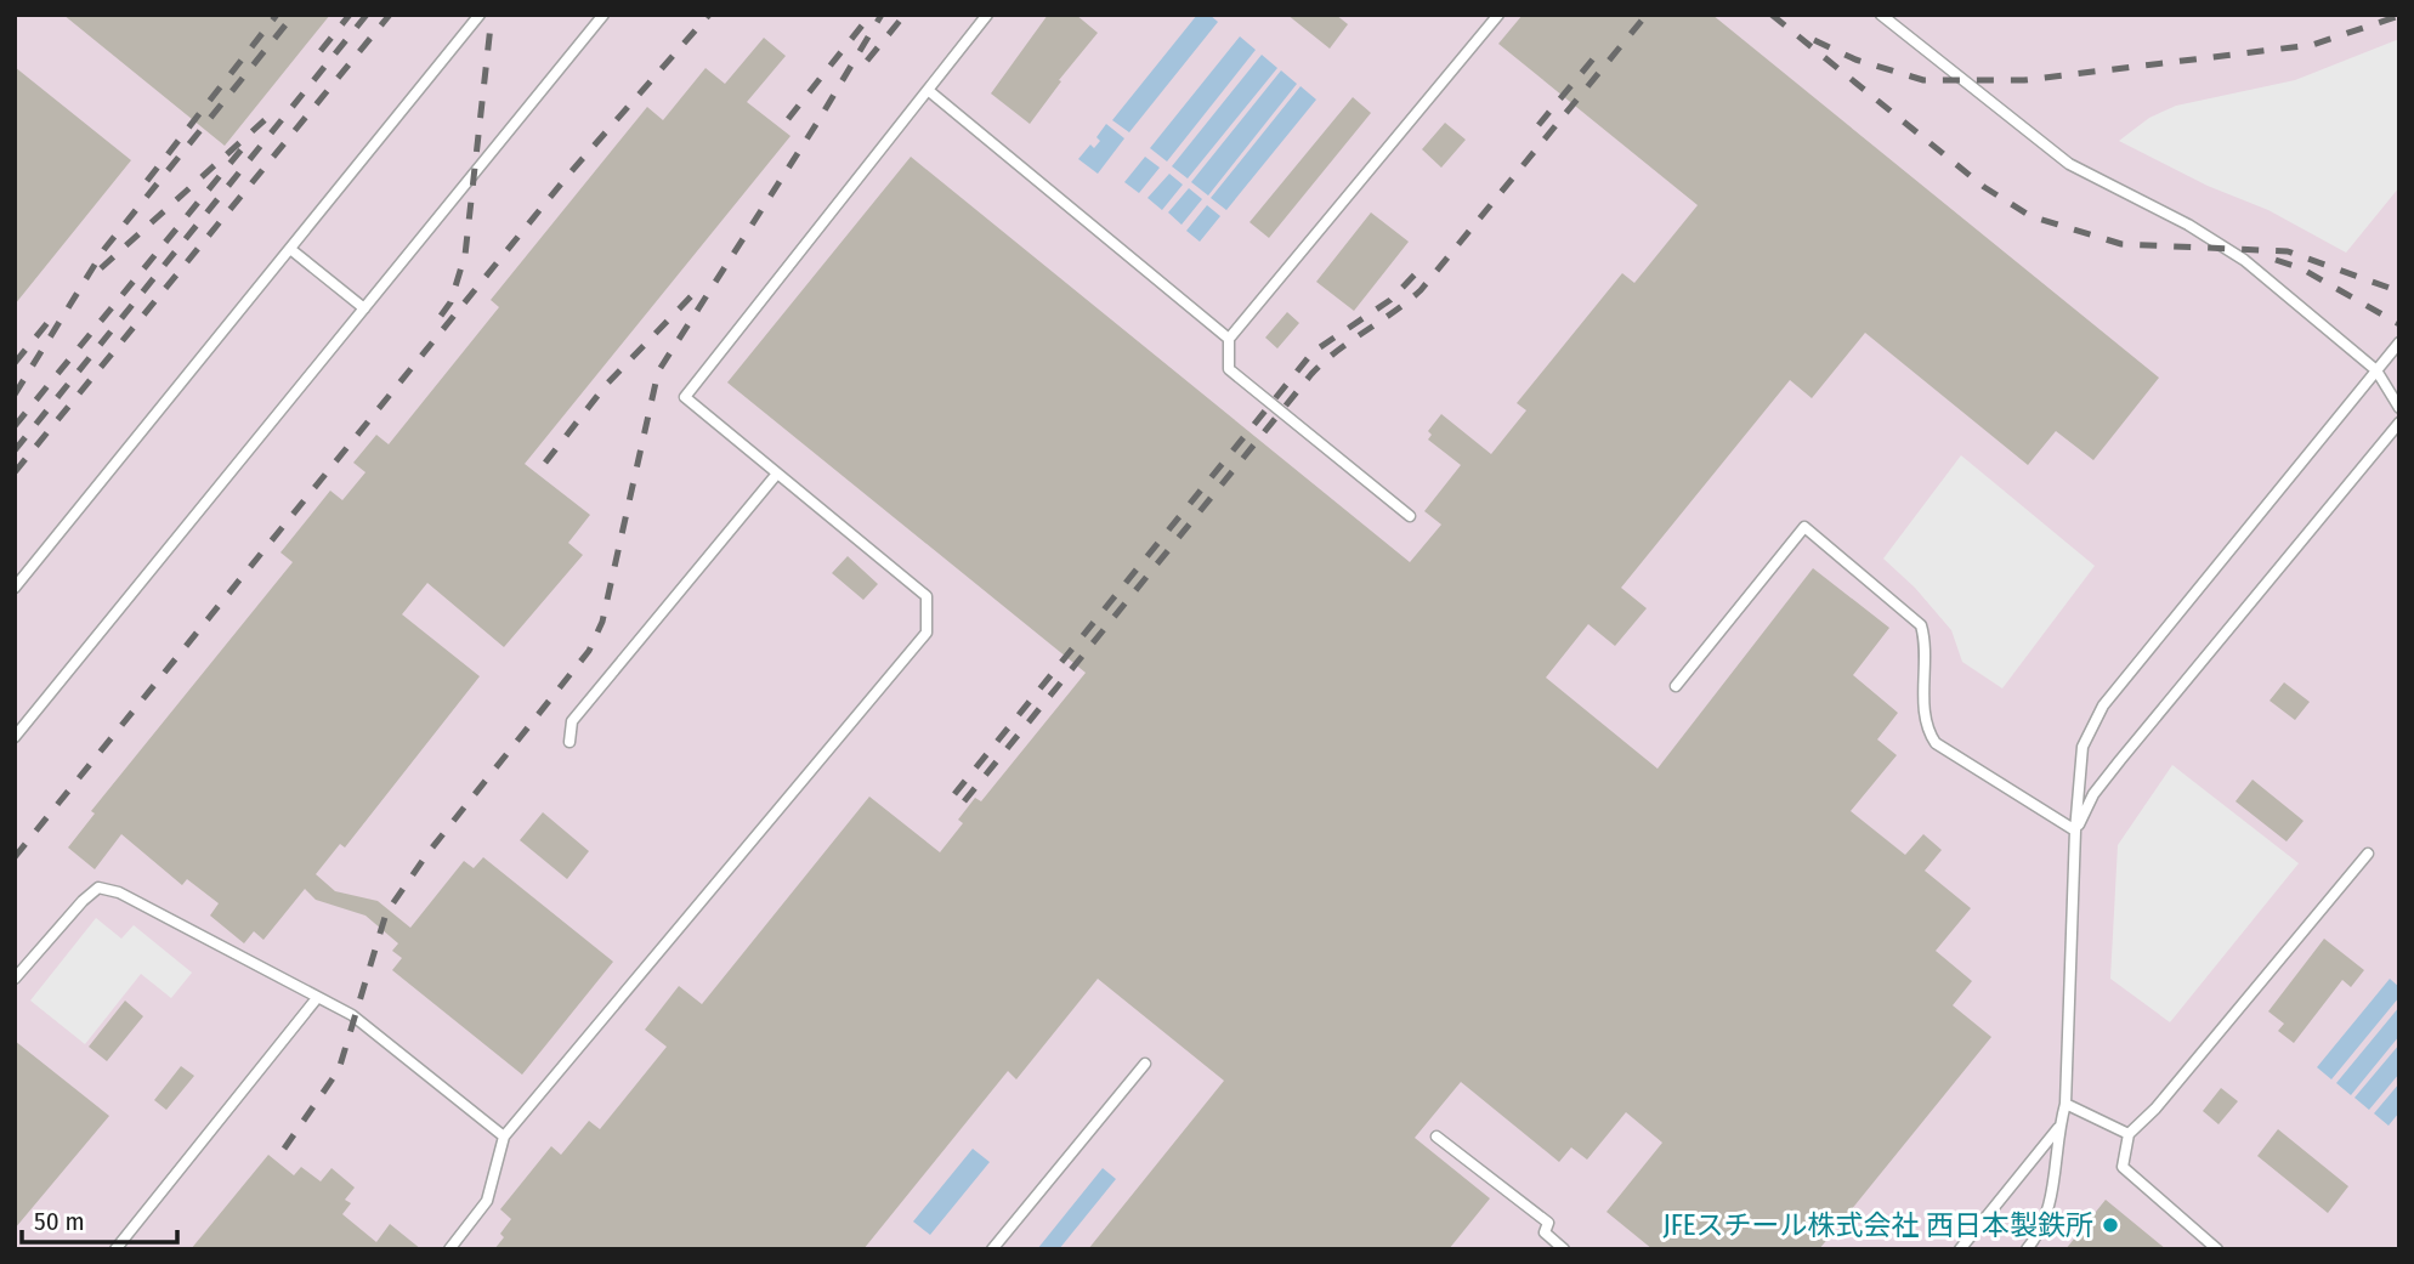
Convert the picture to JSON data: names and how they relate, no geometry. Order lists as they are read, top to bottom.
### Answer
{
  "places": ["JFEスチール株式会社 西日本製鉄所"],
  "scale_bar": "50 m"
}
